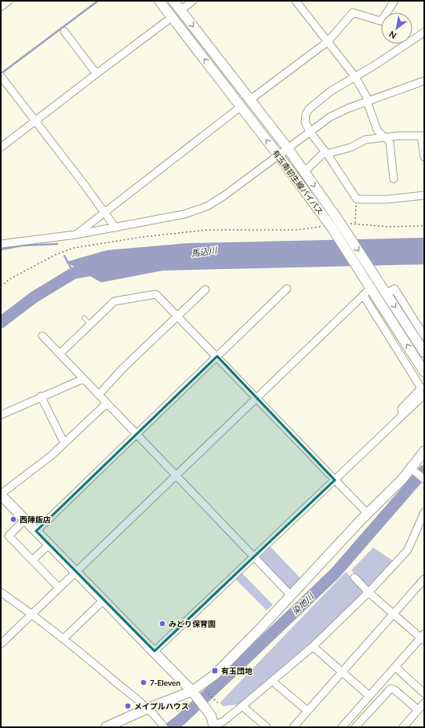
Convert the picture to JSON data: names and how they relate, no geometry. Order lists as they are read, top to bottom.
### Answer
{
  "streets": {
    "street": ["有玉南初生線バイパス"]
  },
  "water": ["馬込川", "染地川"],
  "places": {
    "other": [
      "西陣飯店",
      "みどり保育園",
      "7-Eleven",
      "メイプルハウス"
    ],
    "transit": ["有玉団地"]
  },
  "north": "bottom left"
}
